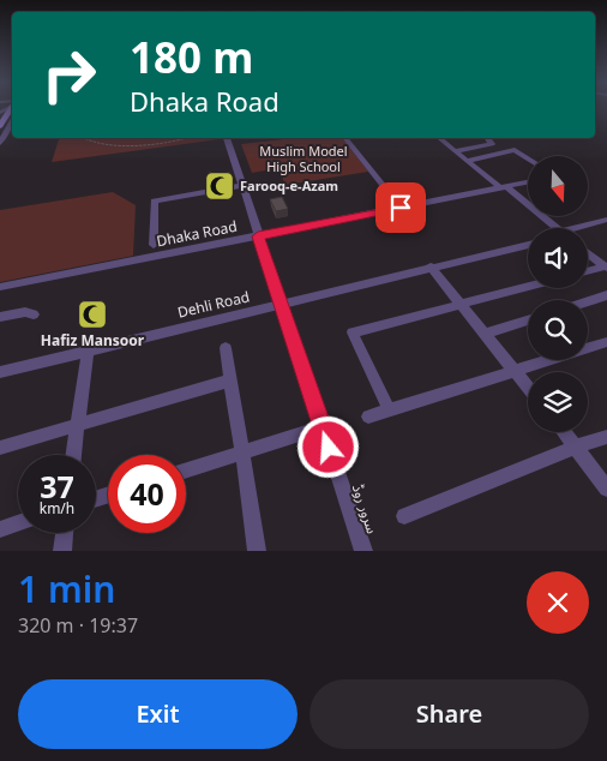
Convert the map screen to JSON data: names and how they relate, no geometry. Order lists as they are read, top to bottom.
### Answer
{
  "streets": {
    "street": ["Dhaka Road", "Dehli Road", "سرور روڈ"]
  },
  "crossings": [
    ["Dhaka Road", "سرور روڈ"],
    ["Dehli Road", "سرور روڈ"]
  ],
  "parks": ["Muslim Model High School"],
  "places": {
    "mosque": ["Farooq-e-Azam", "Hafiz Mansoor"]
  },
  "north": "bottom",
  "page": {
    "turn": ["180 m", "Dhaka Road"],
    "speed": "37 km/h",
    "limit": "40",
    "heading": ["1 min", "320 m · 19:37"],
    "buttons": ["Exit", "Share"]
  }
}
